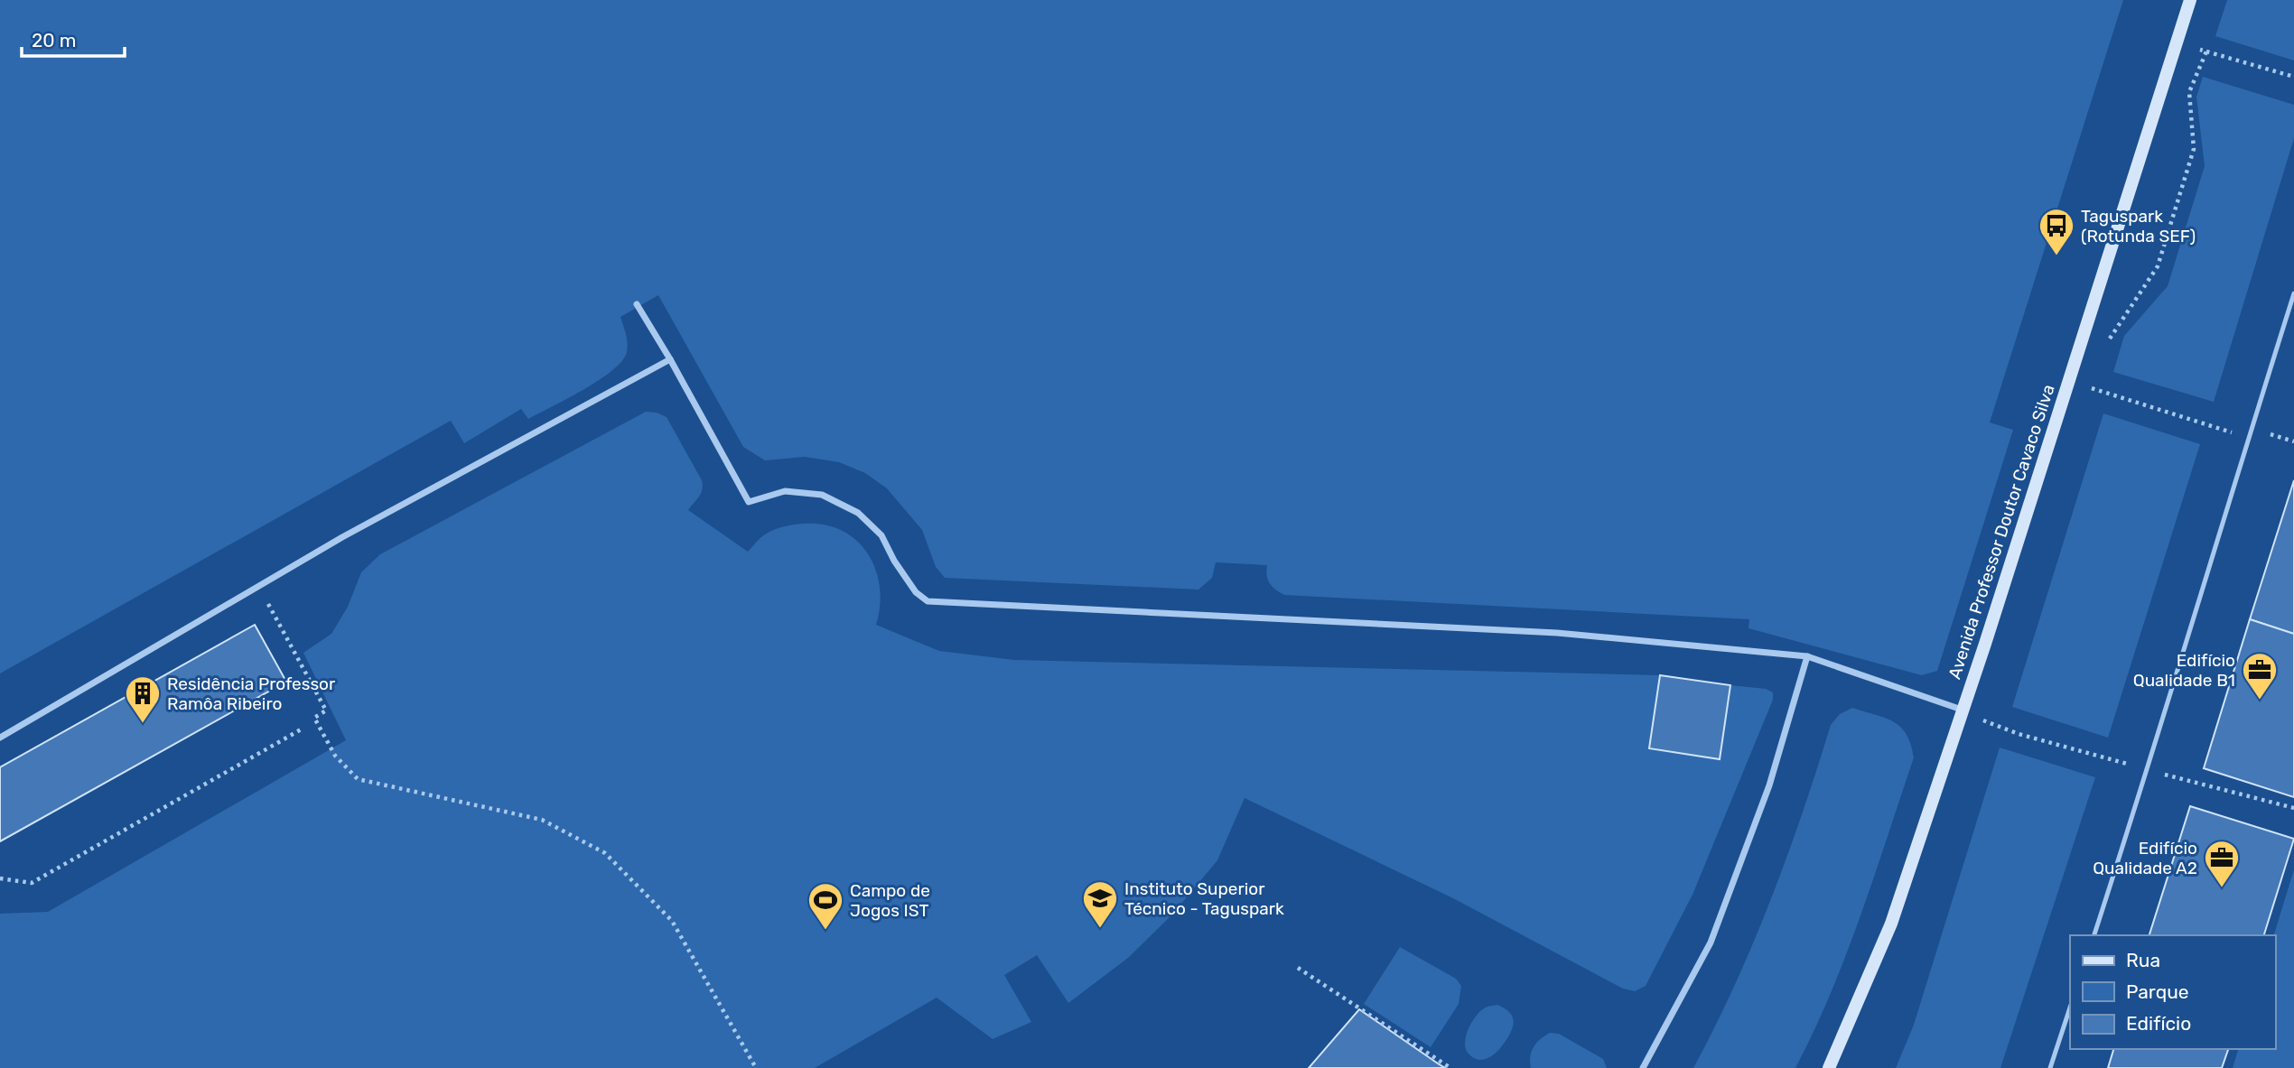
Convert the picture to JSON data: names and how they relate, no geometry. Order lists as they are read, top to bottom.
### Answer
{
  "streets": {
    "main road": ["Avenida Professor Doutor Cavaco Silva"]
  },
  "places": {
    "bus stop": ["Taguspark (Rotunda SEF)"],
    "office": ["Edifício Qualidade B1", "Edifício Qualidade A2"],
    "building": ["Residência Professor Ramôa Ribeiro"],
    "school or university": ["Instituto Superior Técnico - Taguspark"],
    "sports": ["Campo de Jogos IST"]
  },
  "legend": ["Rua", "Parque", "Edifício"],
  "scale_bar": "20 m"
}
